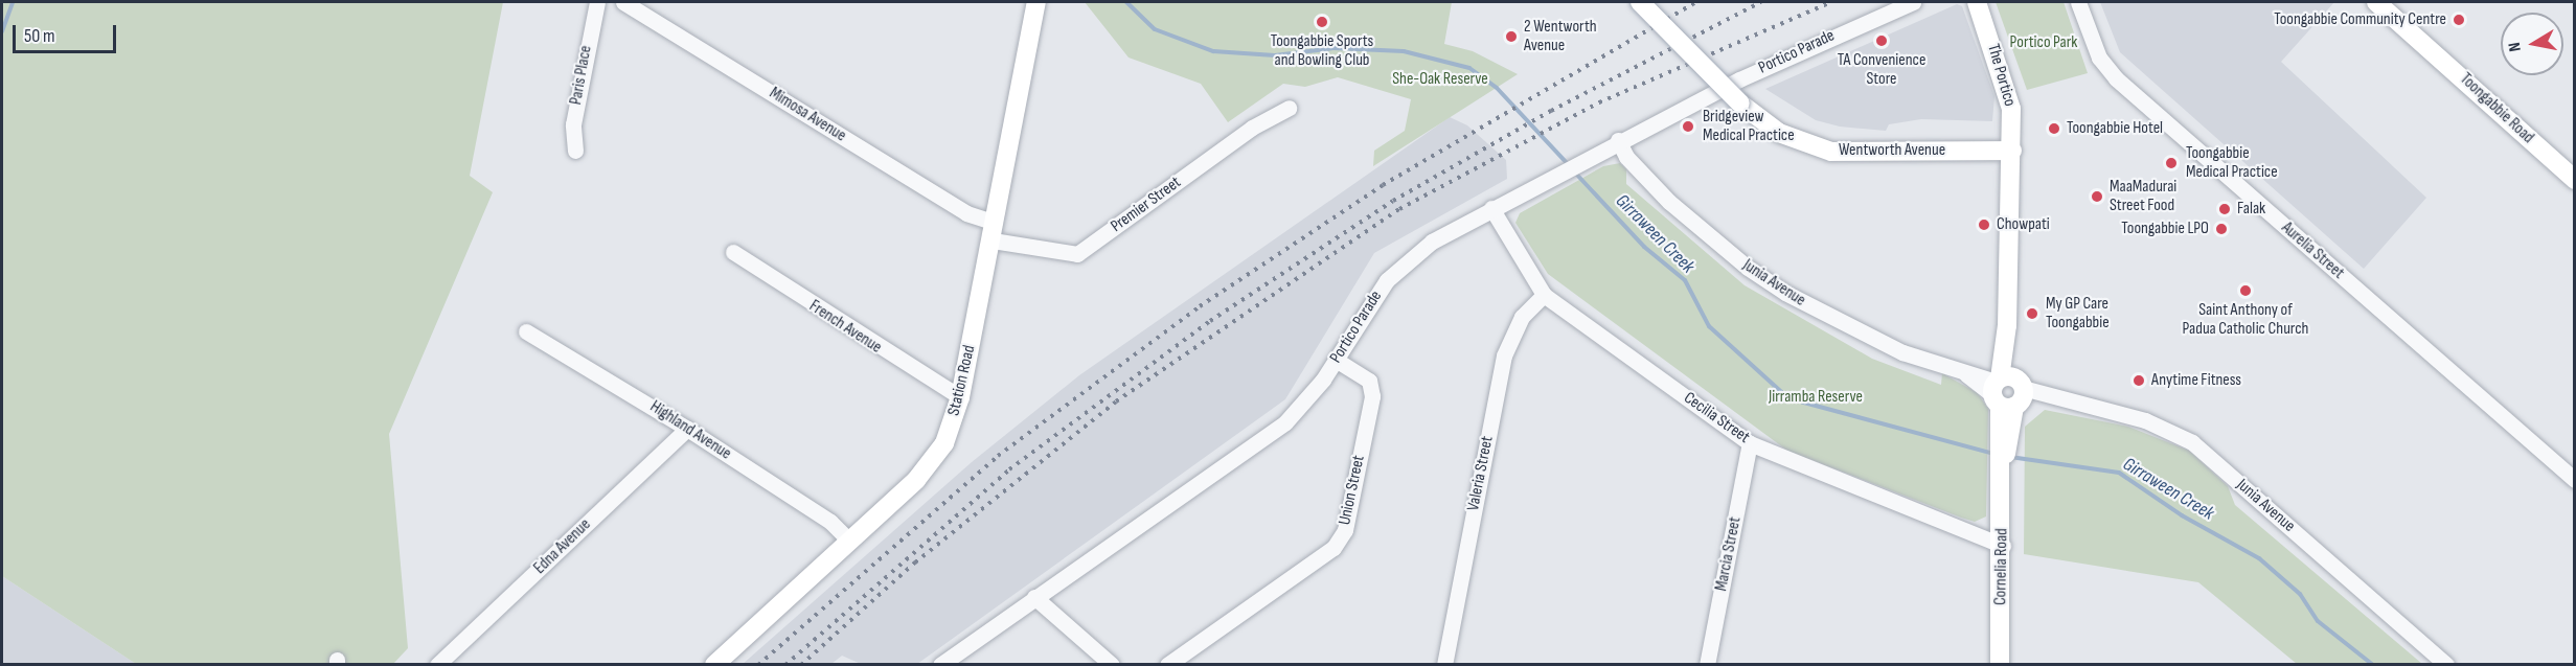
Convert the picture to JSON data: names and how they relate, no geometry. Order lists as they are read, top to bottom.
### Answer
{
  "streets": {
    "main road": [
      "The Portico",
      "Toongabbie Road",
      "Wentworth Avenue",
      "Station Road",
      "Cornelia Road"
    ],
    "street": [
      "Portico Parade",
      "Paris Place",
      "Mimosa Avenue",
      "Premier Street",
      "Aurelia Street",
      "Junia Avenue",
      "French Avenue",
      "Cecilia Street",
      "Highland Avenue",
      "Valeria Street",
      "Union Street",
      "Edna Avenue",
      "Marcia Street"
    ]
  },
  "crossings": [
    ["Portico Parade", "Junia Avenue"],
    ["Portico Parade", "Cecilia Street"],
    ["Portico Parade", "Union Street"],
    ["The Portico", "Wentworth Avenue"],
    ["The Portico", "Cornelia Road"],
    ["Mimosa Avenue", "Premier Street"],
    ["Mimosa Avenue", "Station Road"],
    ["Wentworth Avenue", "Cornelia Road"],
    ["Premier Street", "Station Road"],
    ["Junia Avenue", "Cornelia Road"],
    ["French Avenue", "Station Road"],
    ["Station Road", "Highland Avenue"],
    ["Cecilia Street", "Valeria Street"],
    ["Cecilia Street", "Marcia Street"],
    ["Cecilia Street", "Cornelia Road"],
    ["Highland Avenue", "Edna Avenue"]
  ],
  "water": ["Girraween Creek"],
  "parks": ["Portico Park", "She-Oak Reserve", "Jirramba Reserve"],
  "places": [
    "Toongabbie Community Centre",
    "Toongabbie Sports and Bowling Club",
    "2 Wentworth Avenue",
    "TA Convenience Store",
    "Bridgeview Medical Practice",
    "Toongabbie Hotel",
    "Toongabbie Medical Practice",
    "MaaMadurai Street Food",
    "Falak",
    "Chowpati",
    "Toongabbie LPO",
    "Saint Anthony of Padua Catholic Church",
    "My GP Care Toongabbie",
    "Anytime Fitness"
  ],
  "scale_bar": "50 m",
  "north": "left"
}
